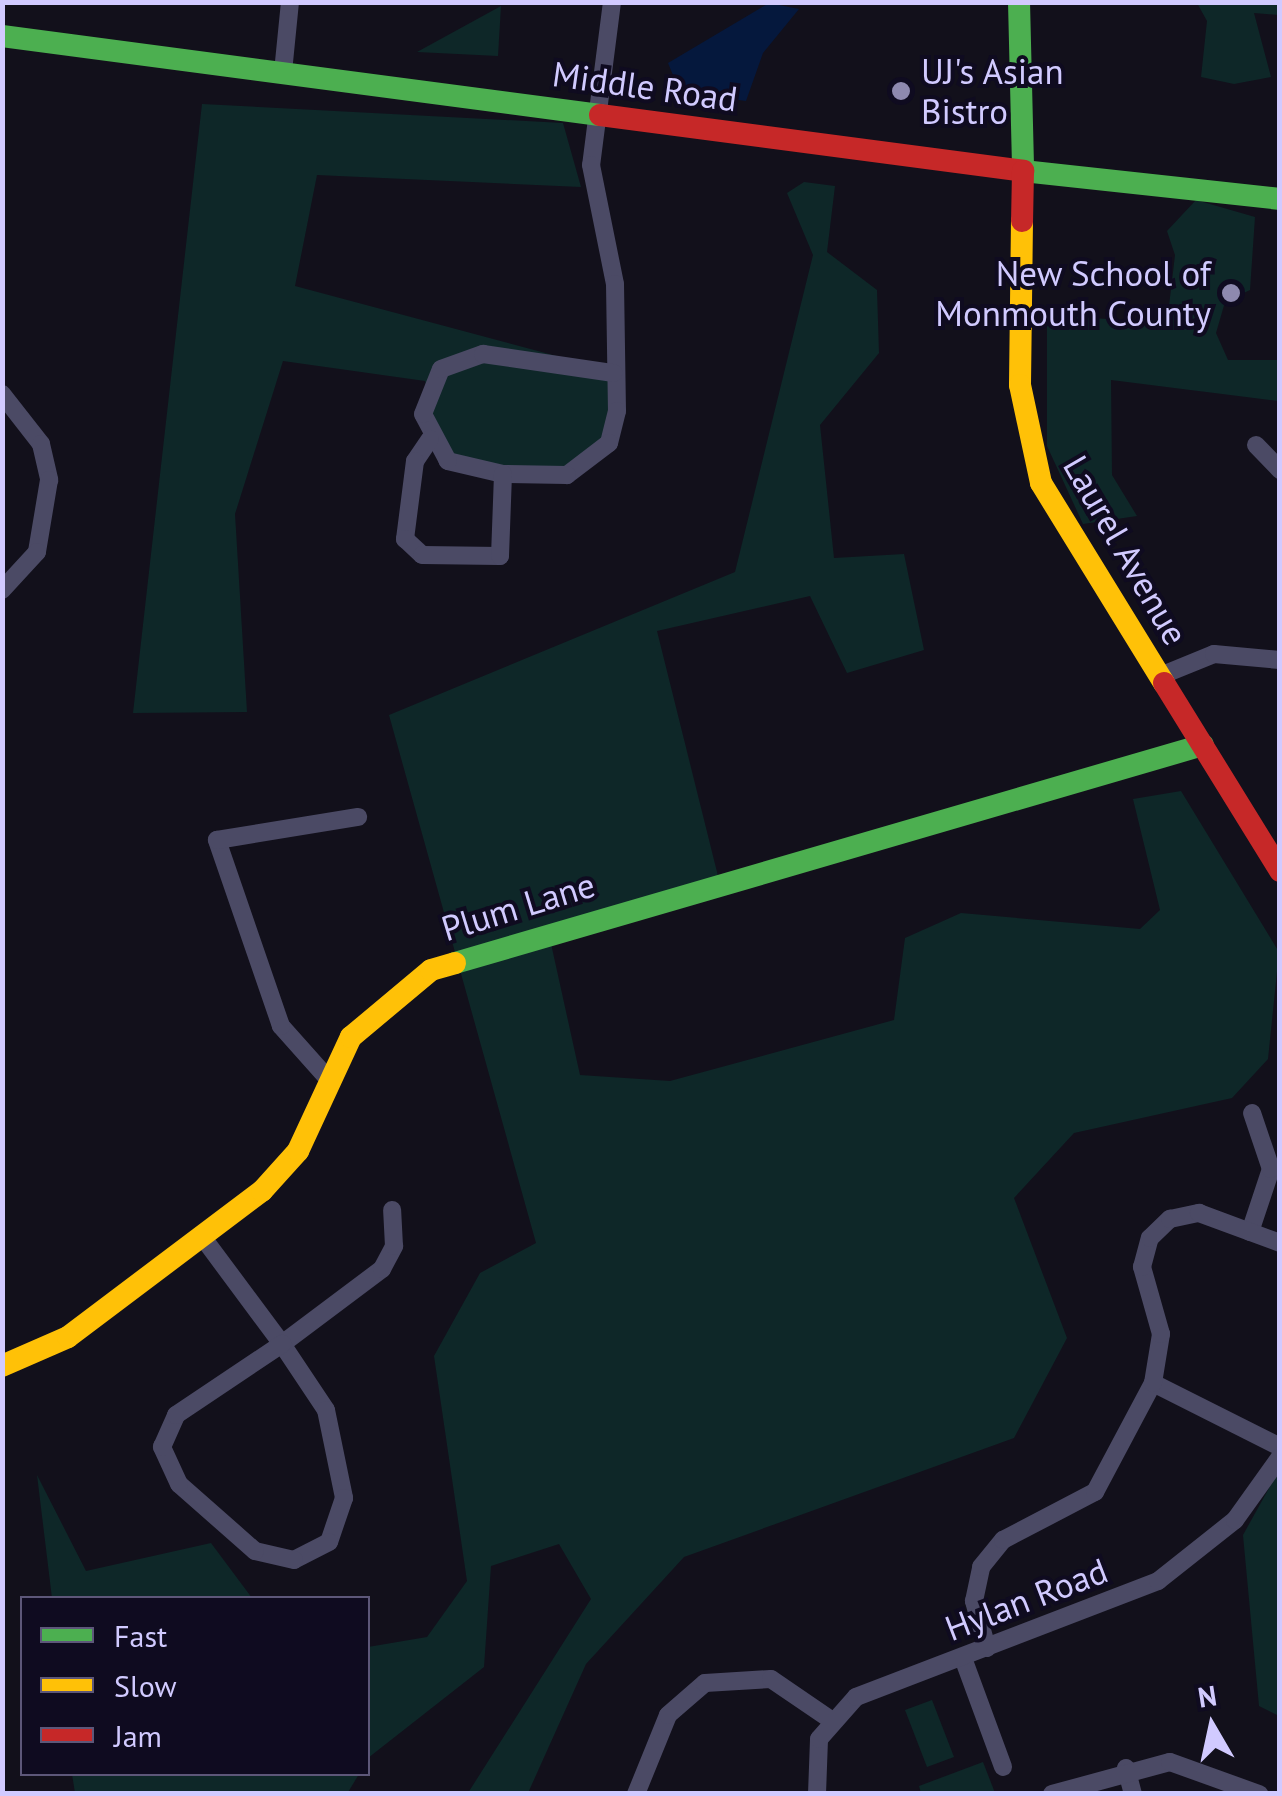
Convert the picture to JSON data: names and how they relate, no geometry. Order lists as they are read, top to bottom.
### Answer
{
  "streets": {
    "street": [
      "Middle Road",
      "Laurel Avenue",
      "Plum Lane",
      "Hylan Road"
    ]
  },
  "crossings": [
    ["Middle Road", "Laurel Avenue"],
    ["Laurel Avenue", "Plum Lane"]
  ],
  "places": ["UJ's Asian Bistro", "New School of Monmouth County"],
  "legend": ["Fast", "Slow", "Jam"],
  "north": "top"
}
